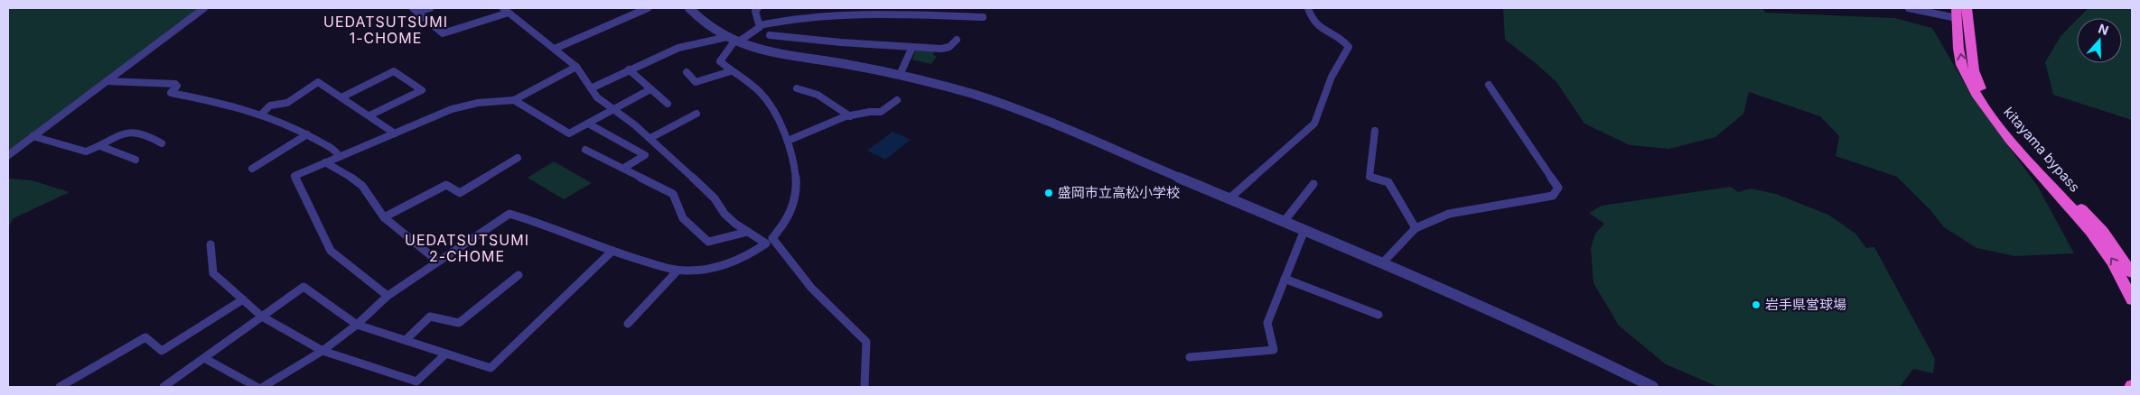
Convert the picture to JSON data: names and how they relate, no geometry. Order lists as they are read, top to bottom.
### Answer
{
  "streets": {
    "highway": ["kitayama bypass"]
  },
  "districts": ["UEDATSUTSUMI 1-CHOME", "UEDATSUTSUMI 2-CHOME"],
  "places": ["盛岡市立高松小学校", "岩手県営球場"],
  "north": "top"
}
